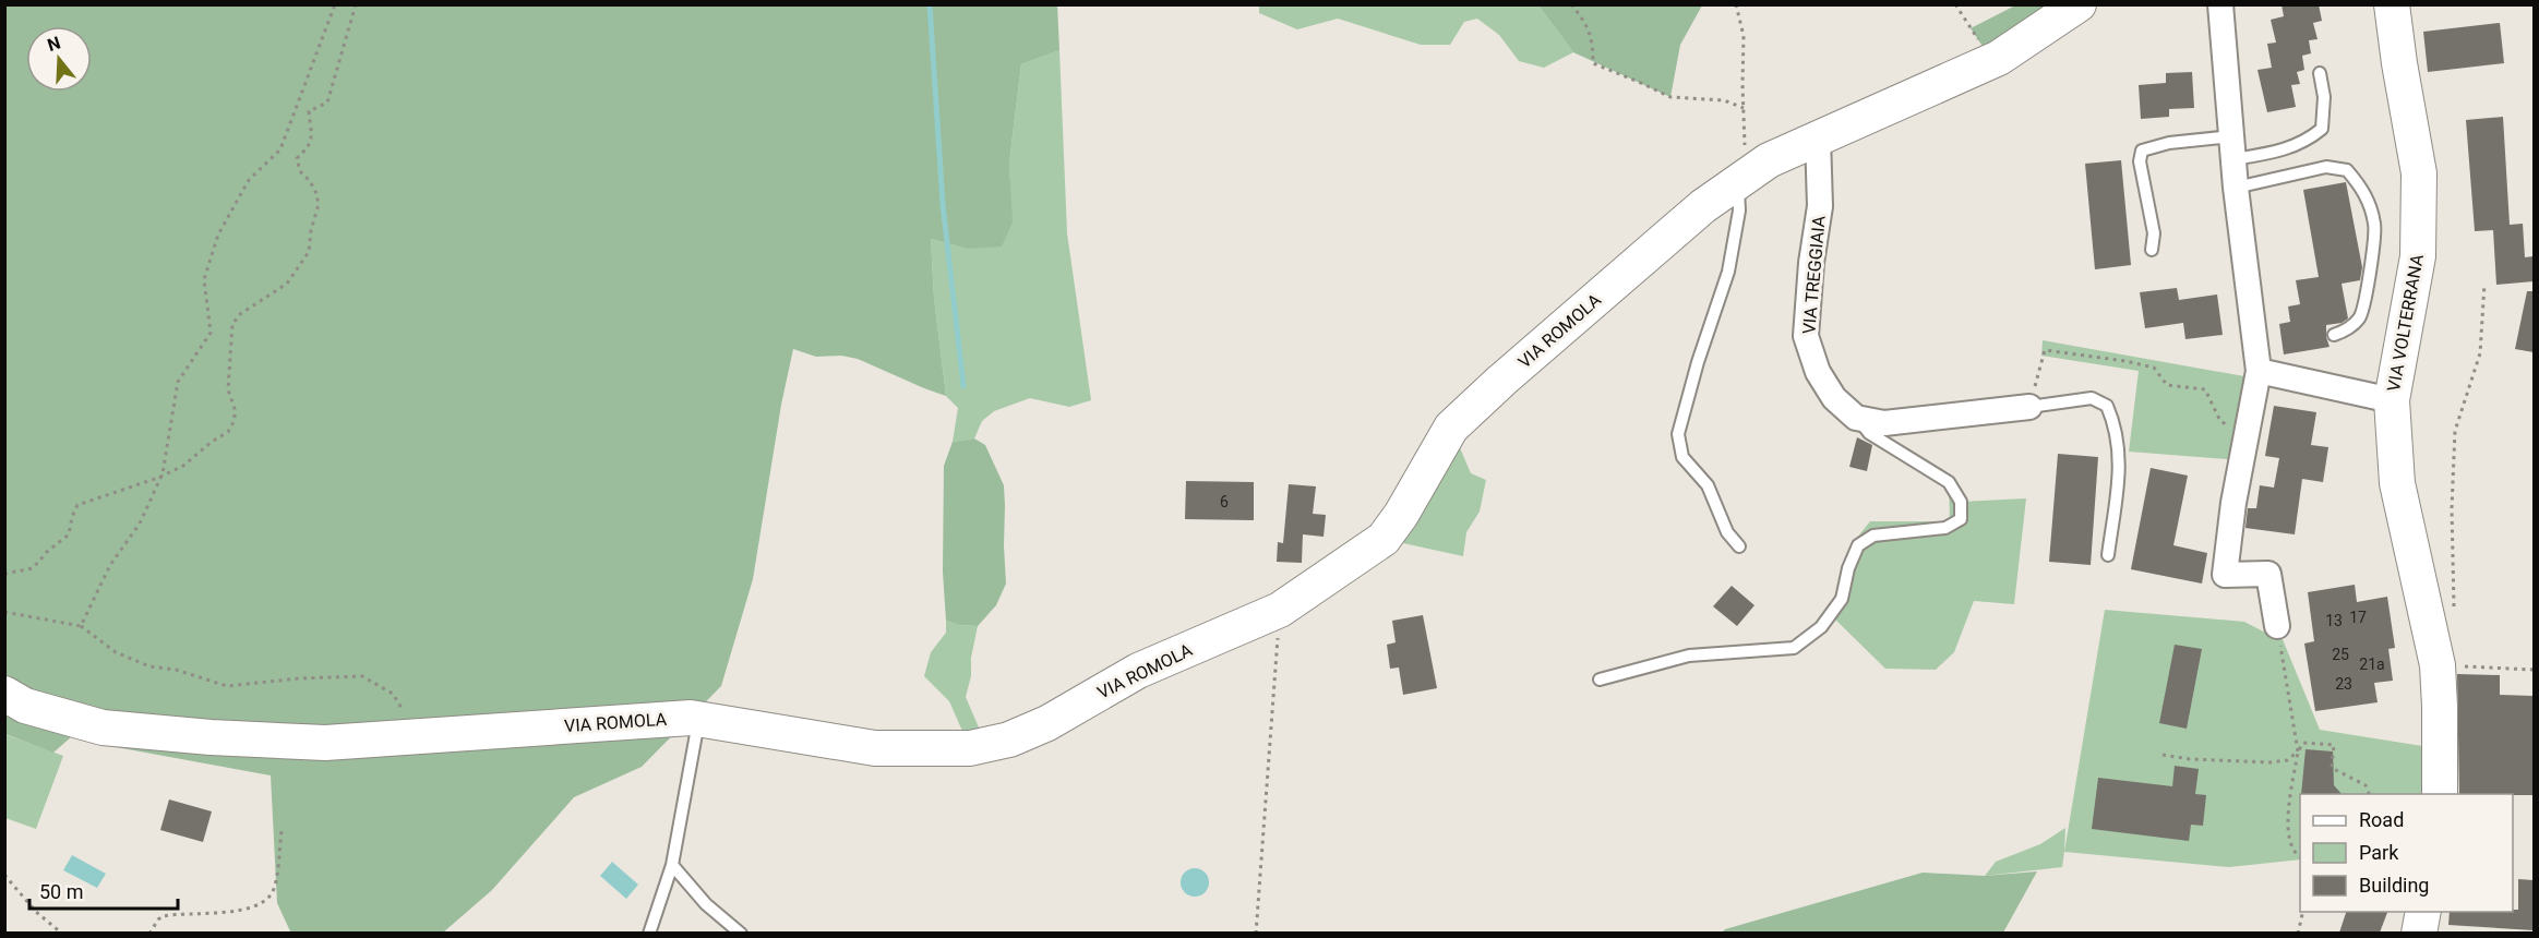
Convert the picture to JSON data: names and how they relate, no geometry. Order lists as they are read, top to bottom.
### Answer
{
  "streets": {
    "street": ["VIA TREGGIAIA", "VIA VOLTERRANA", "VIA ROMOLA"]
  },
  "crossings": [
    ["VIA TREGGIAIA", "VIA ROMOLA"]
  ],
  "house_numbers": [
    "6",
    "17",
    "13",
    "25",
    "21a",
    "23"
  ],
  "legend": ["Road", "Park", "Building"],
  "scale_bar": "50 m",
  "north": "top"
}
